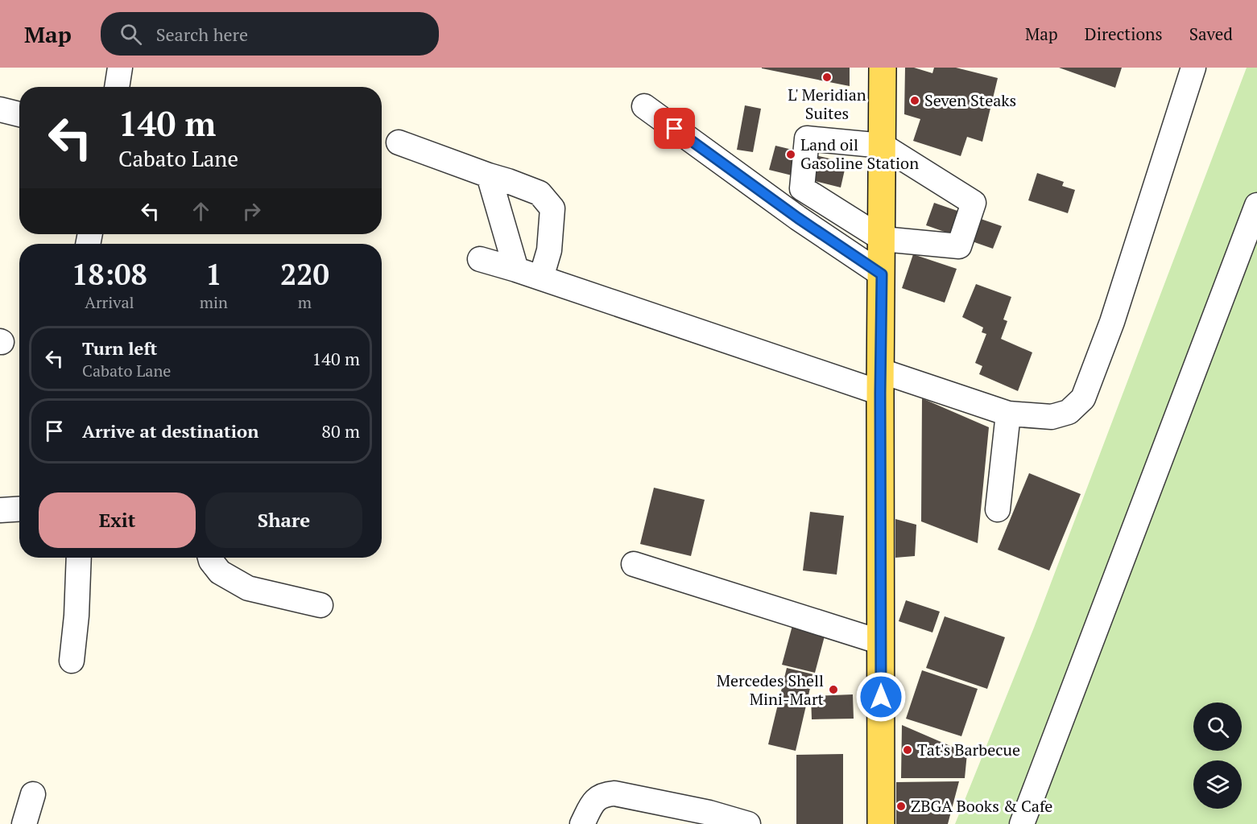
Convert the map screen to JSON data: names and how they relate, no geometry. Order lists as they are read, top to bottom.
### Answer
{
  "places": [
    "L' Meridian Suites",
    "Seven Steaks",
    "Land oil Gasoline Station",
    "Mercedes Shell Mini-Mart",
    "Tat's Barbecue",
    "ZBGA Books & Cafe"
  ],
  "page": {
    "header": "Map",
    "search": "Search here",
    "nav": ["Map", "Directions", "Saved"],
    "turn": ["140 m", "Cabato Lane"],
    "eta": [
      "18:08",
      "Arrival",
      "1",
      "min",
      "220",
      "m"
    ],
    "list": [
      {
        "name": "Turn left",
        "note": "Cabato Lane",
        "value": "140 m"
      },
      {
        "name": "Arrive at destination",
        "value": "80 m"
      }
    ],
    "buttons": ["Exit", "Share"]
  }
}
